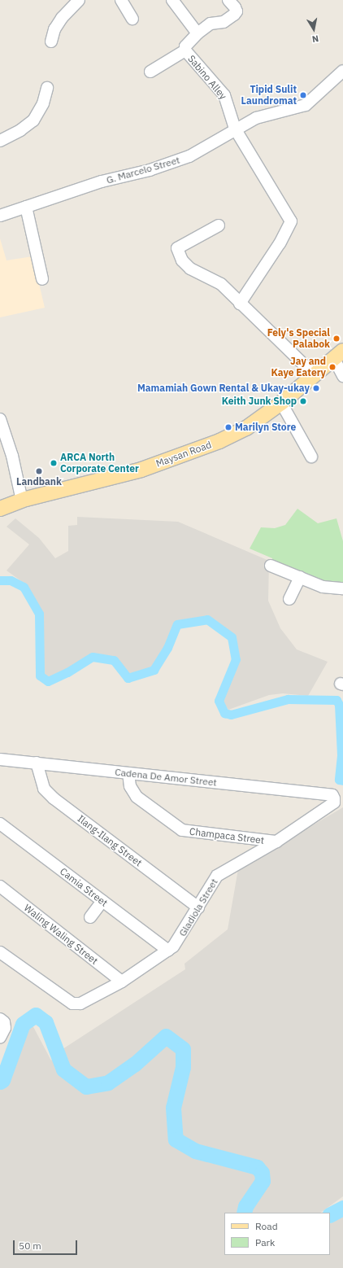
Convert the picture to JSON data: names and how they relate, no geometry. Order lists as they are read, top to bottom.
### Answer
{
  "streets": {
    "main road": ["Maysan Road"],
    "street": [
      "Sabino Alley",
      "G. Marcelo Street",
      "Cadena De Amor Street",
      "Champaca Street",
      "Ilang-Ilang Street",
      "Camia Street",
      "Gladiola Street",
      "Waling Waling Street"
    ]
  },
  "crossings": [
    ["Sabino Alley", "G. Marcelo Street"],
    ["Cadena De Amor Street", "Champaca Street"],
    ["Cadena De Amor Street", "Ilang-Ilang Street"],
    ["Cadena De Amor Street", "Gladiola Street"],
    ["Champaca Street", "Gladiola Street"],
    ["Ilang-Ilang Street", "Gladiola Street"],
    ["Camia Street", "Gladiola Street"],
    ["Gladiola Street", "Waling Waling Street"]
  ],
  "places": [
    "Tipid Sulit Laundromat",
    "Fely's Special Palabok",
    "Jay and Kaye Eatery",
    "Mamamiah Gown Rental & Ukay-ukay",
    "Keith Junk Shop",
    "Marilyn Store",
    "ARCA North Corporate Center",
    "Landbank"
  ],
  "legend": ["Road", "Park"],
  "scale_bar": "50 m",
  "north": "bottom"
}
